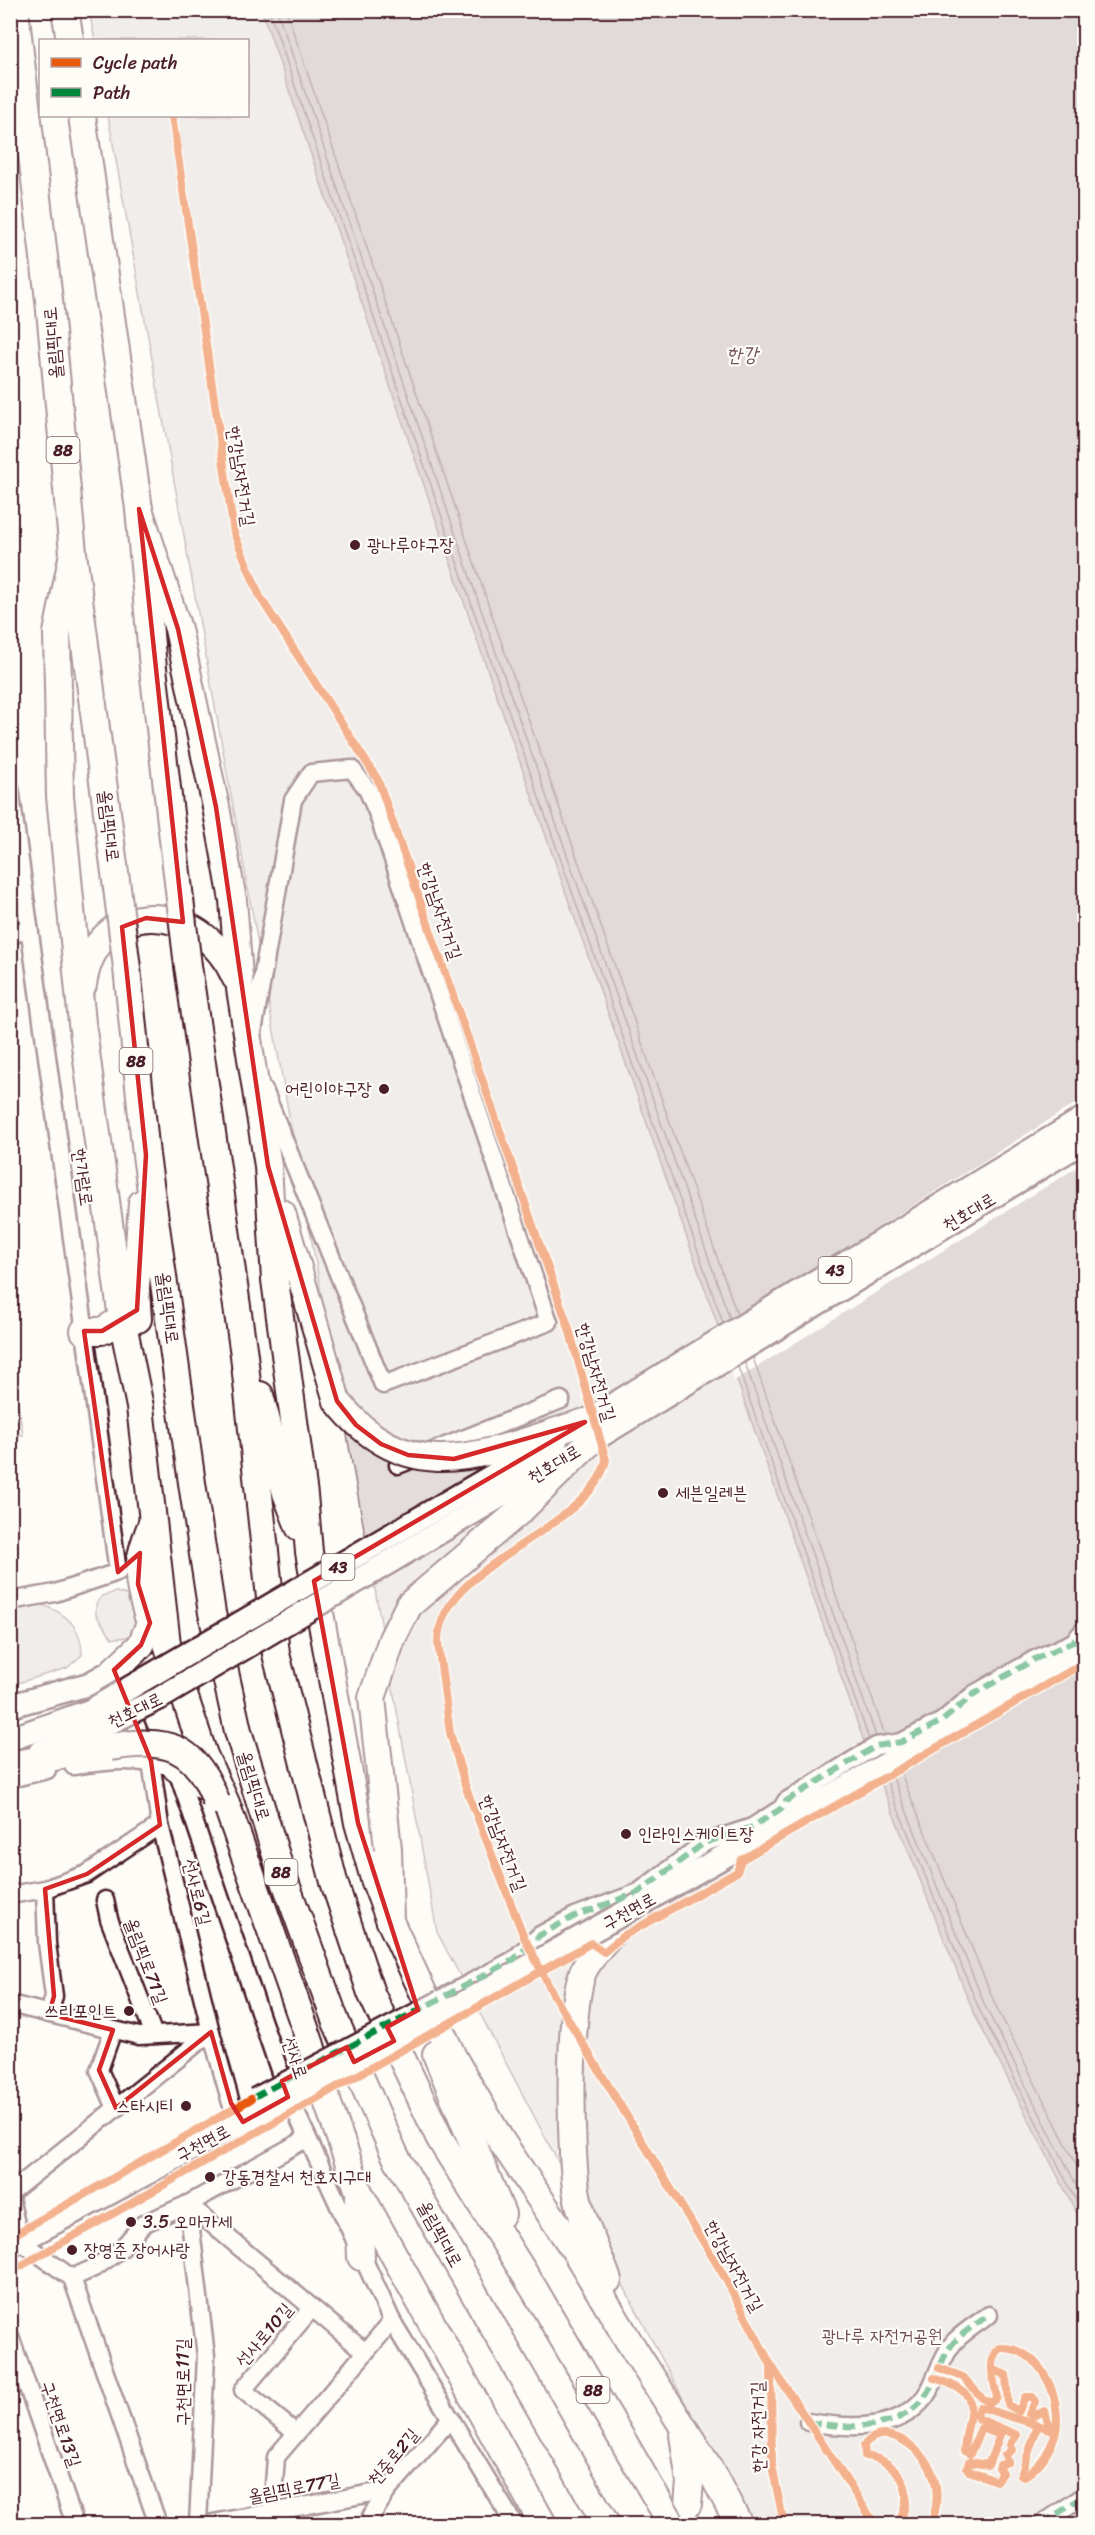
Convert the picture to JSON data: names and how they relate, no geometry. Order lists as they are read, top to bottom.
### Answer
{
  "streets": {
    "highway": ["올림픽대로", "88"],
    "main road": ["천호대로", "43", "구천면로"],
    "street": [
      "한가람로",
      "선사로6길",
      "올림픽로71길",
      "선사로",
      "선사로10길",
      "구천면로11길",
      "구천면로13길",
      "천중로2길",
      "올림픽로77길"
    ],
    "cycle path": ["한강남자전거길", "한강 자전거길"]
  },
  "crossings": [
    ["선사로6길", "구천면로"],
    ["선사로", "천중로2길"],
    ["천중로2길", "올림픽로77길"]
  ],
  "water": ["한강"],
  "parks": ["광나루 자전거공원"],
  "places": [
    "광나루야구장",
    "어린이야구장",
    "세븐일레븐",
    "인라인스케이트장",
    "쓰리포인트",
    "스타시티",
    "강동경찰서 천호지구대",
    "3.5 오마카세",
    "장영준 장어사랑"
  ],
  "legend": ["Cycle path", "Path"]
}
